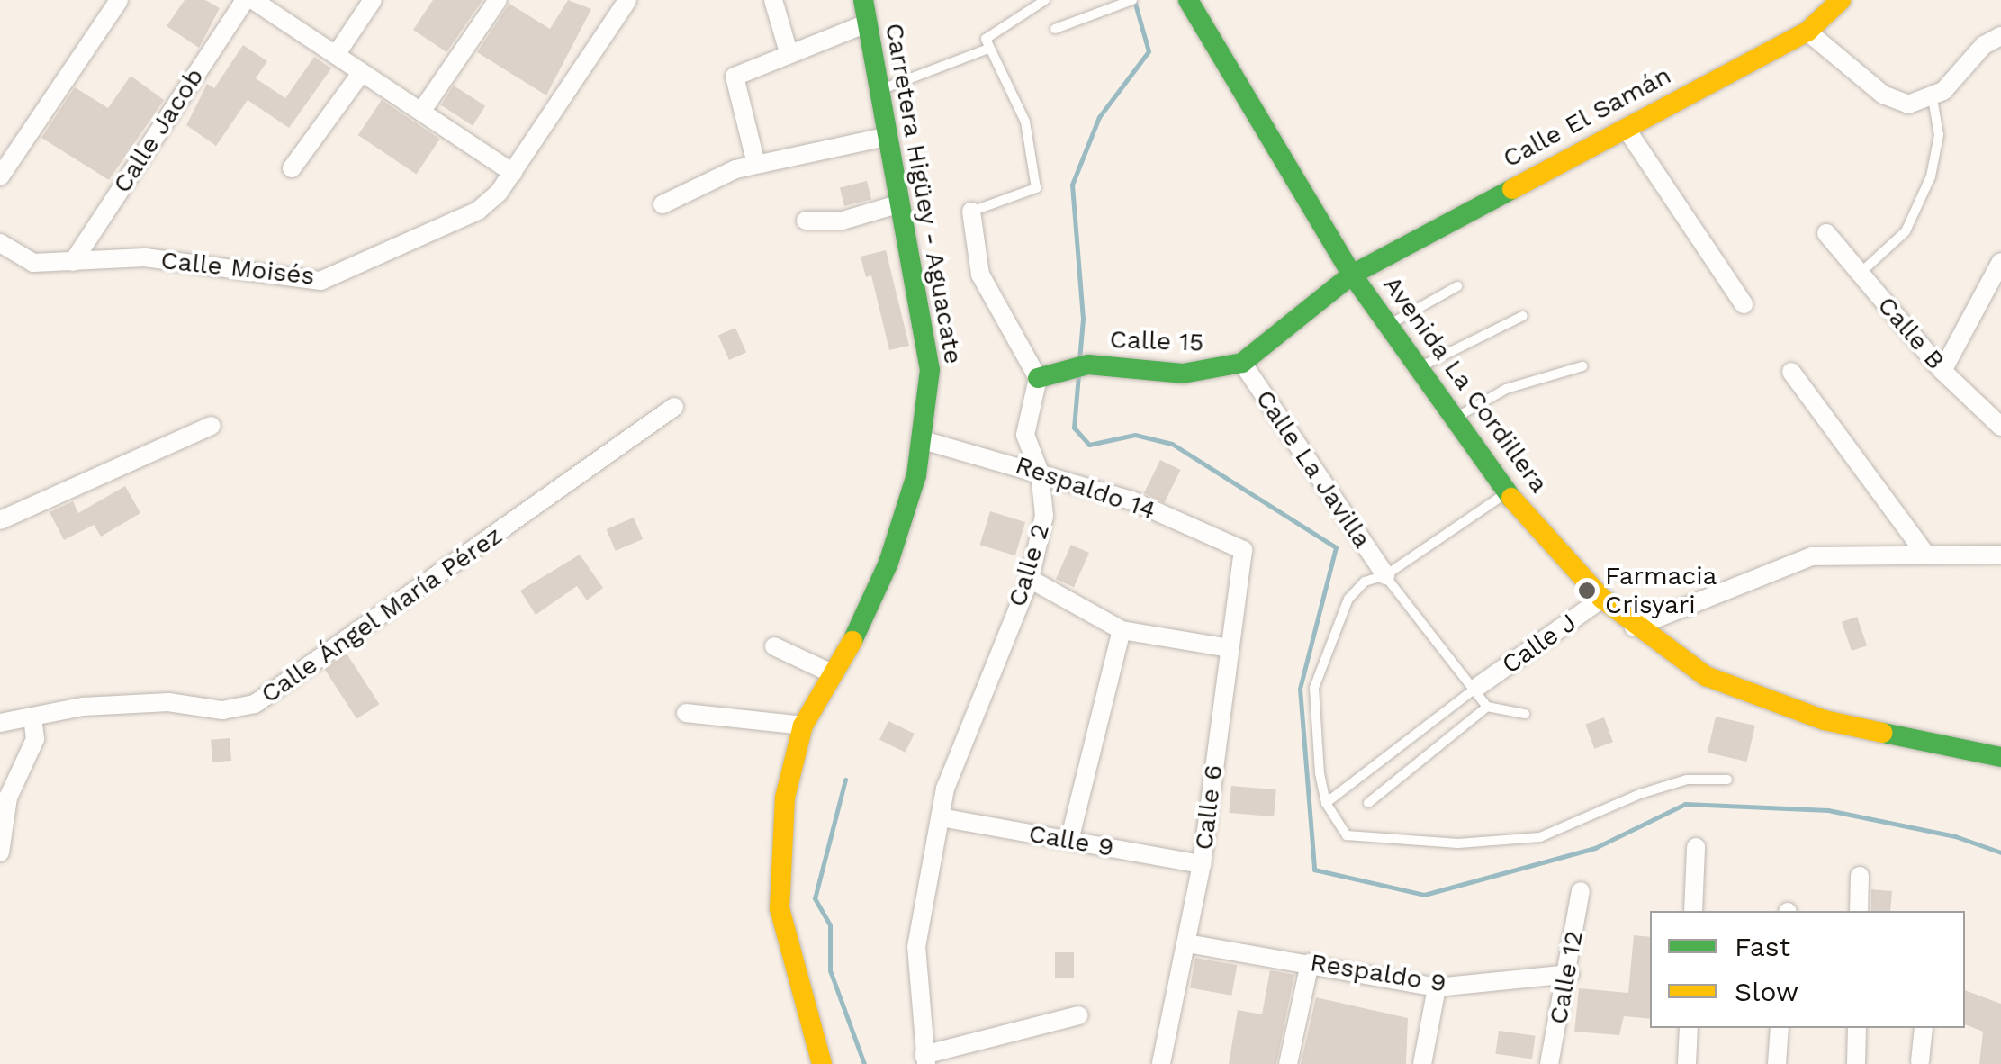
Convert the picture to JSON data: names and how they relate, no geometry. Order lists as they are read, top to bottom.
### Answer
{
  "streets": {
    "street": [
      "Calle El Samán",
      "Calle Jacob",
      "Carretera Higüey - Aguacate",
      "Calle Moisés",
      "Calle B",
      "Calle 15",
      "Avenida La Cordillera",
      "Calle La Javilla",
      "Respaldo 14",
      "Calle 2",
      "Calle Ángel María Pérez",
      "Calle J",
      "Calle 6",
      "Calle 9",
      "Respaldo 9",
      "Calle 12"
    ]
  },
  "crossings": [
    ["Calle El Samán", "Calle 15"],
    ["Calle El Samán", "Avenida La Cordillera"],
    ["Calle Jacob", "Calle Moisés"],
    ["Carretera Higüey - Aguacate", "Respaldo 14"],
    ["Calle 15", "Avenida La Cordillera"],
    ["Calle 15", "Calle La Javilla"],
    ["Calle 15", "Calle 2"],
    ["Avenida La Cordillera", "Calle J"],
    ["Respaldo 14", "Calle 2"],
    ["Respaldo 14", "Calle 6"],
    ["Calle 2", "Calle 9"],
    ["Calle 6", "Calle 9"],
    ["Calle 6", "Respaldo 9"],
    ["Respaldo 9", "Calle 12"]
  ],
  "places": ["Farmacia Crisyari"],
  "legend": ["Fast", "Slow"]
}
